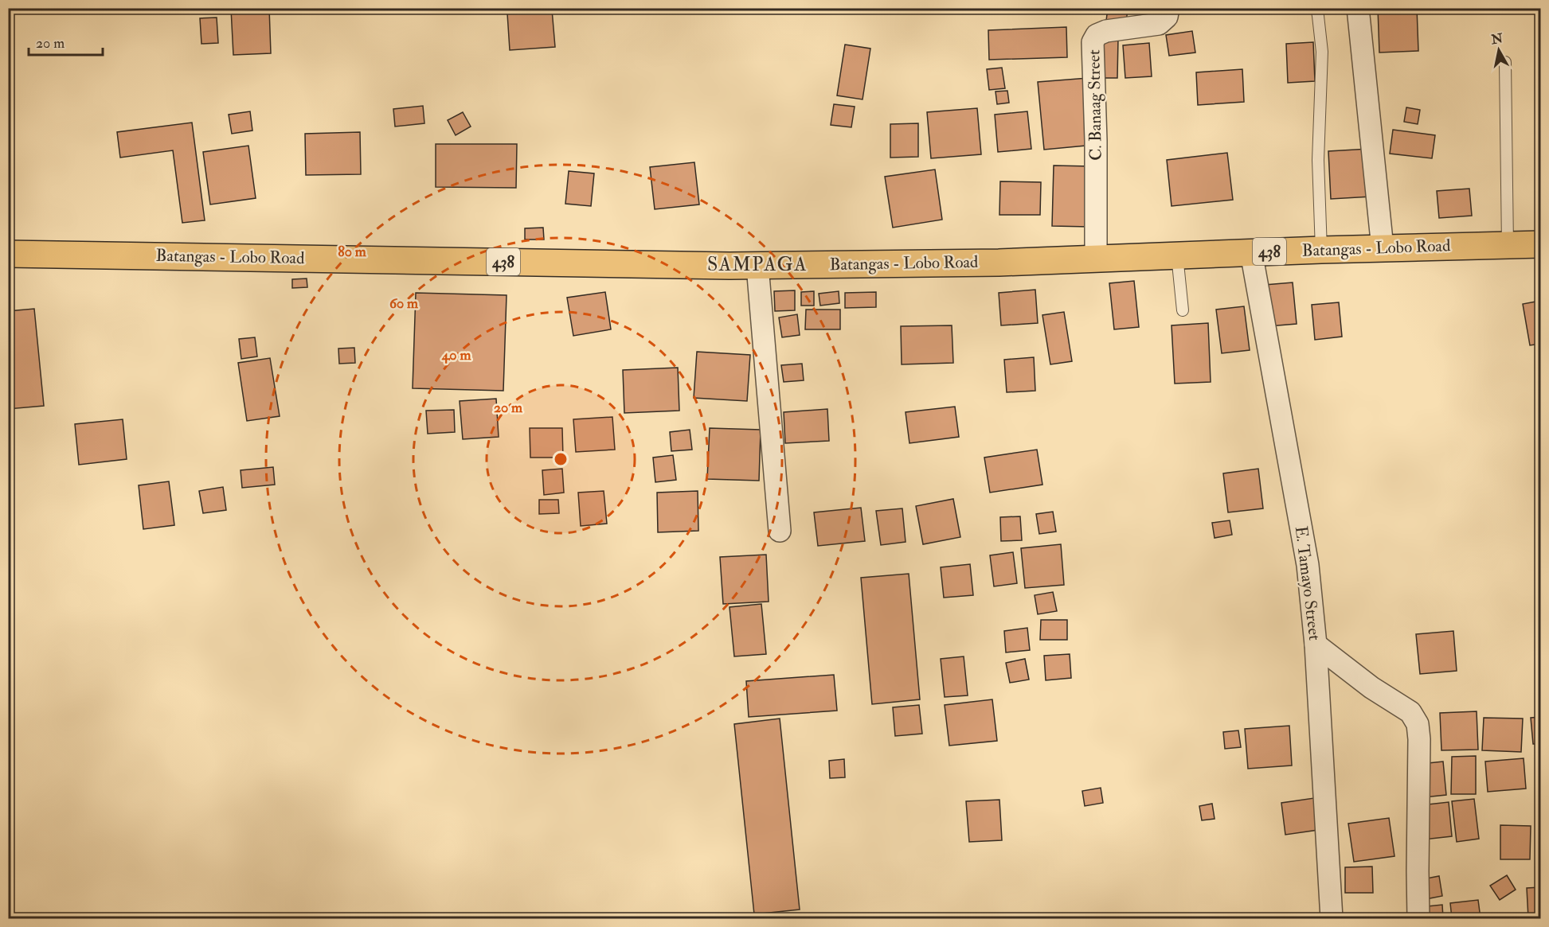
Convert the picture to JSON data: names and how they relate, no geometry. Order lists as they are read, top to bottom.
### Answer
{
  "streets": {
    "main road": ["Batangas - Lobo Road", "438"],
    "street": ["C. Banaag Street", "E. Tamayo Street"]
  },
  "crossings": [
    ["C. Banaag Street", "Batangas - Lobo Road"],
    ["Batangas - Lobo Road", "E. Tamayo Street"]
  ],
  "districts": ["SAMPAGA"],
  "scale_bar": "20 m",
  "north": "top",
  "rings": [
    "80 m",
    "60 m",
    "40 m",
    "20 m"
  ]
}
